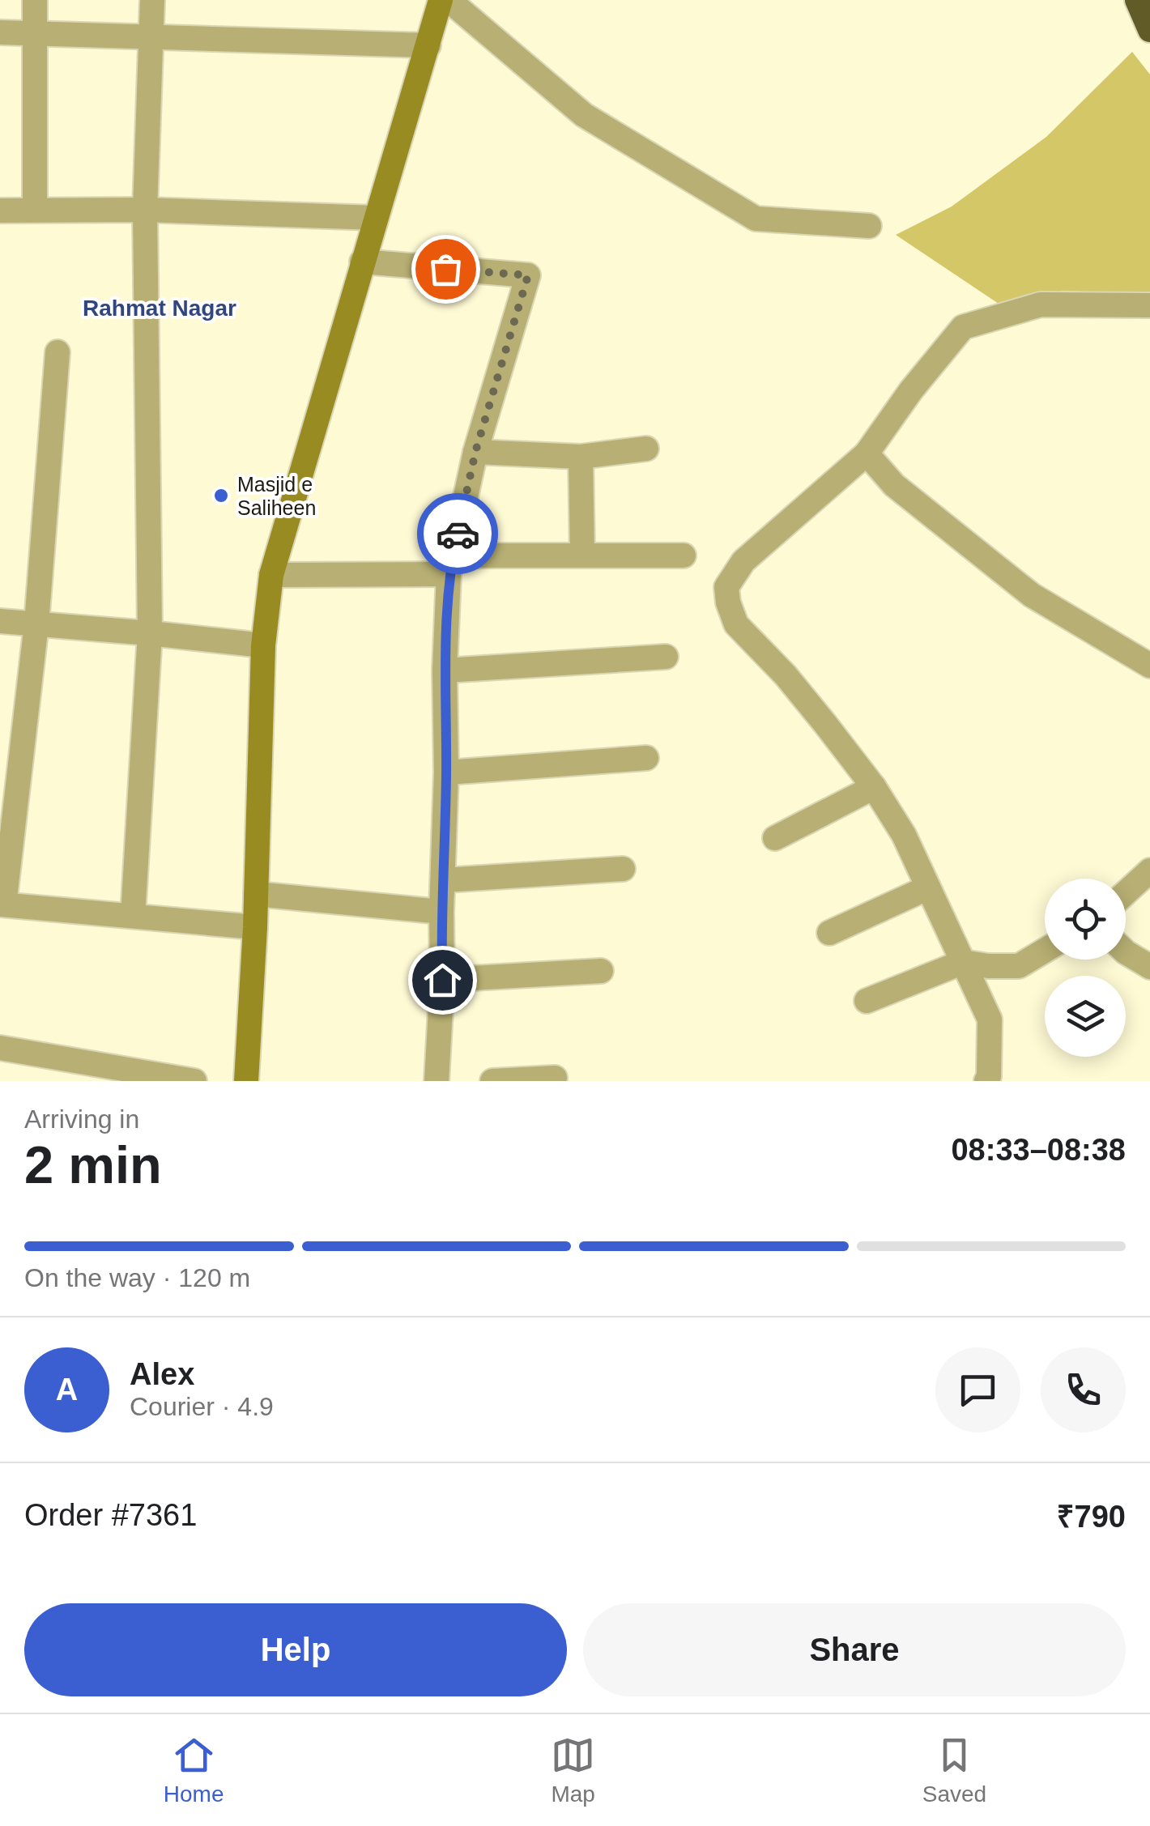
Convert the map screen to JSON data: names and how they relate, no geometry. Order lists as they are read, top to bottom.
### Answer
{
  "districts": ["Rahmat Nagar"],
  "places": ["Masjid e Saliheen"],
  "page": {
    "heading": ["2 min", "Arriving in", "08:33–08:38"],
    "panel": [
      "Alex",
      "Courier · 4.9",
      "Order #7361",
      "₹790"
    ],
    "bar": "On the way · 120 m",
    "round": "A",
    "buttons": ["Help", "Share"],
    "tabs": ["Home", "Map", "Saved"]
  }
}
